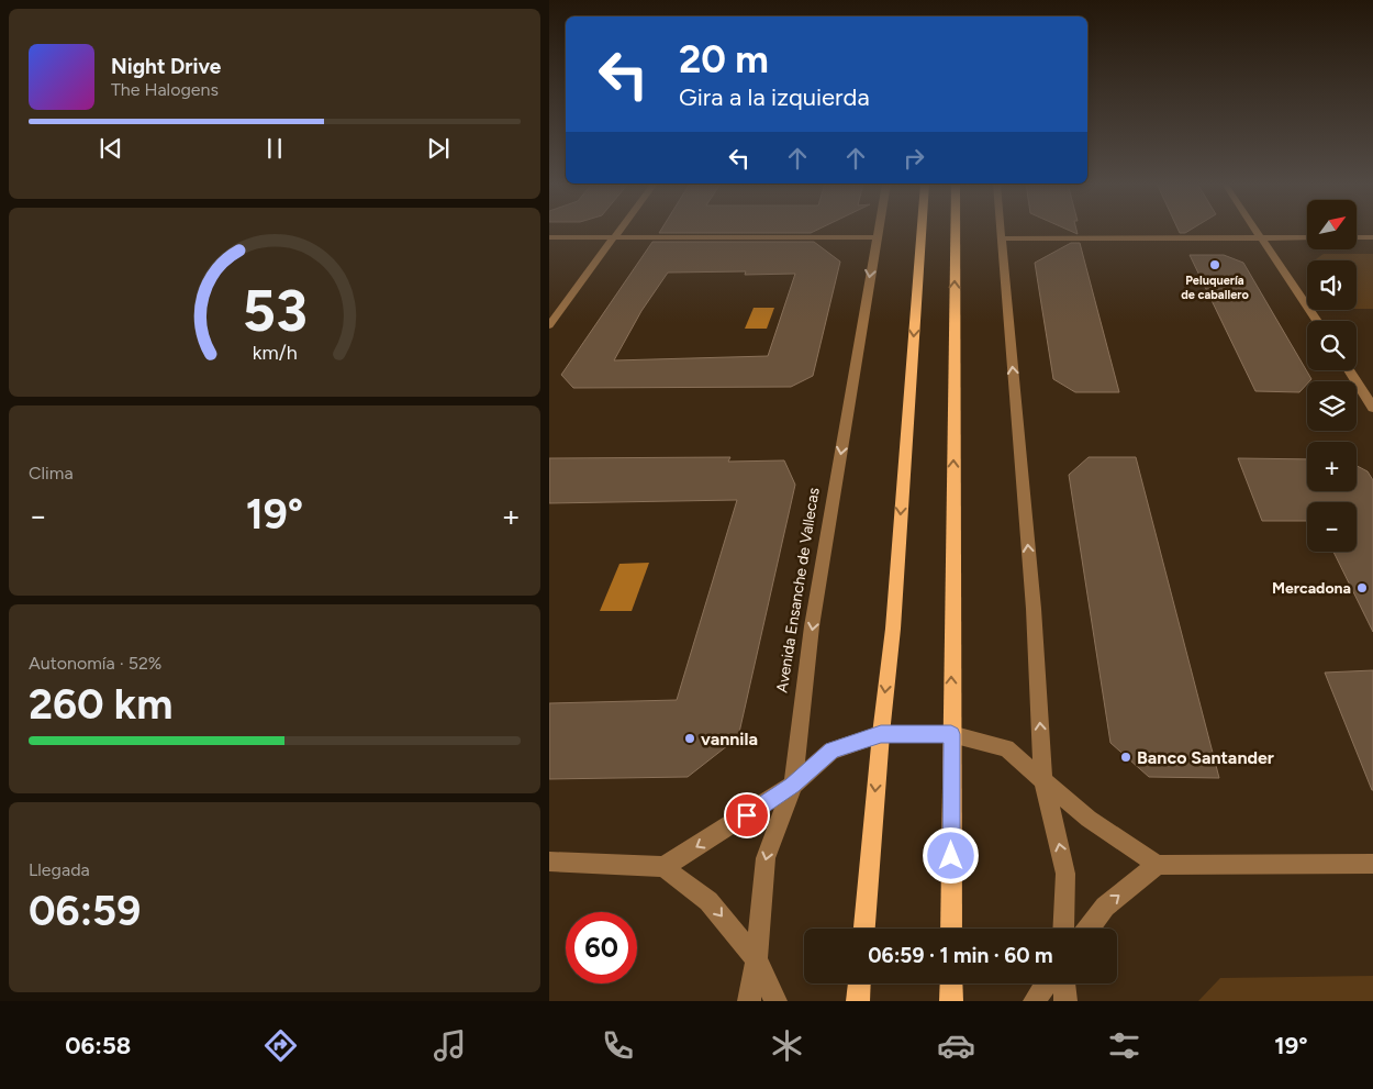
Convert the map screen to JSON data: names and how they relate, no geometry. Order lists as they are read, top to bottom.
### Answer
{
  "streets": {
    "street": ["Avenida Ensanche de Vallecas"]
  },
  "one_way": ["Avenida Ensanche de Vallecas"],
  "places": [
    "Peluquería de caballero",
    "Mercadona",
    "vannila",
    "Banco Santander"
  ],
  "north": "top right",
  "page": {
    "turn": ["20 m", "Gira a la izquierda"],
    "song": ["Night Drive", "The Halogens"],
    "map_buttons": ["+", "−"],
    "tile": [
      "Clima",
      ["Autonomía · 52%", "260 km"],
      ["Llegada", "06:59"]
    ],
    "heat": ["−", "19°", "+"],
    "limit": "60",
    "trip": "06:59 · 1 min · 60 m",
    "tabs": ["06:58", "19°"],
    "gauge": ["53", "km/h"]
  }
}
